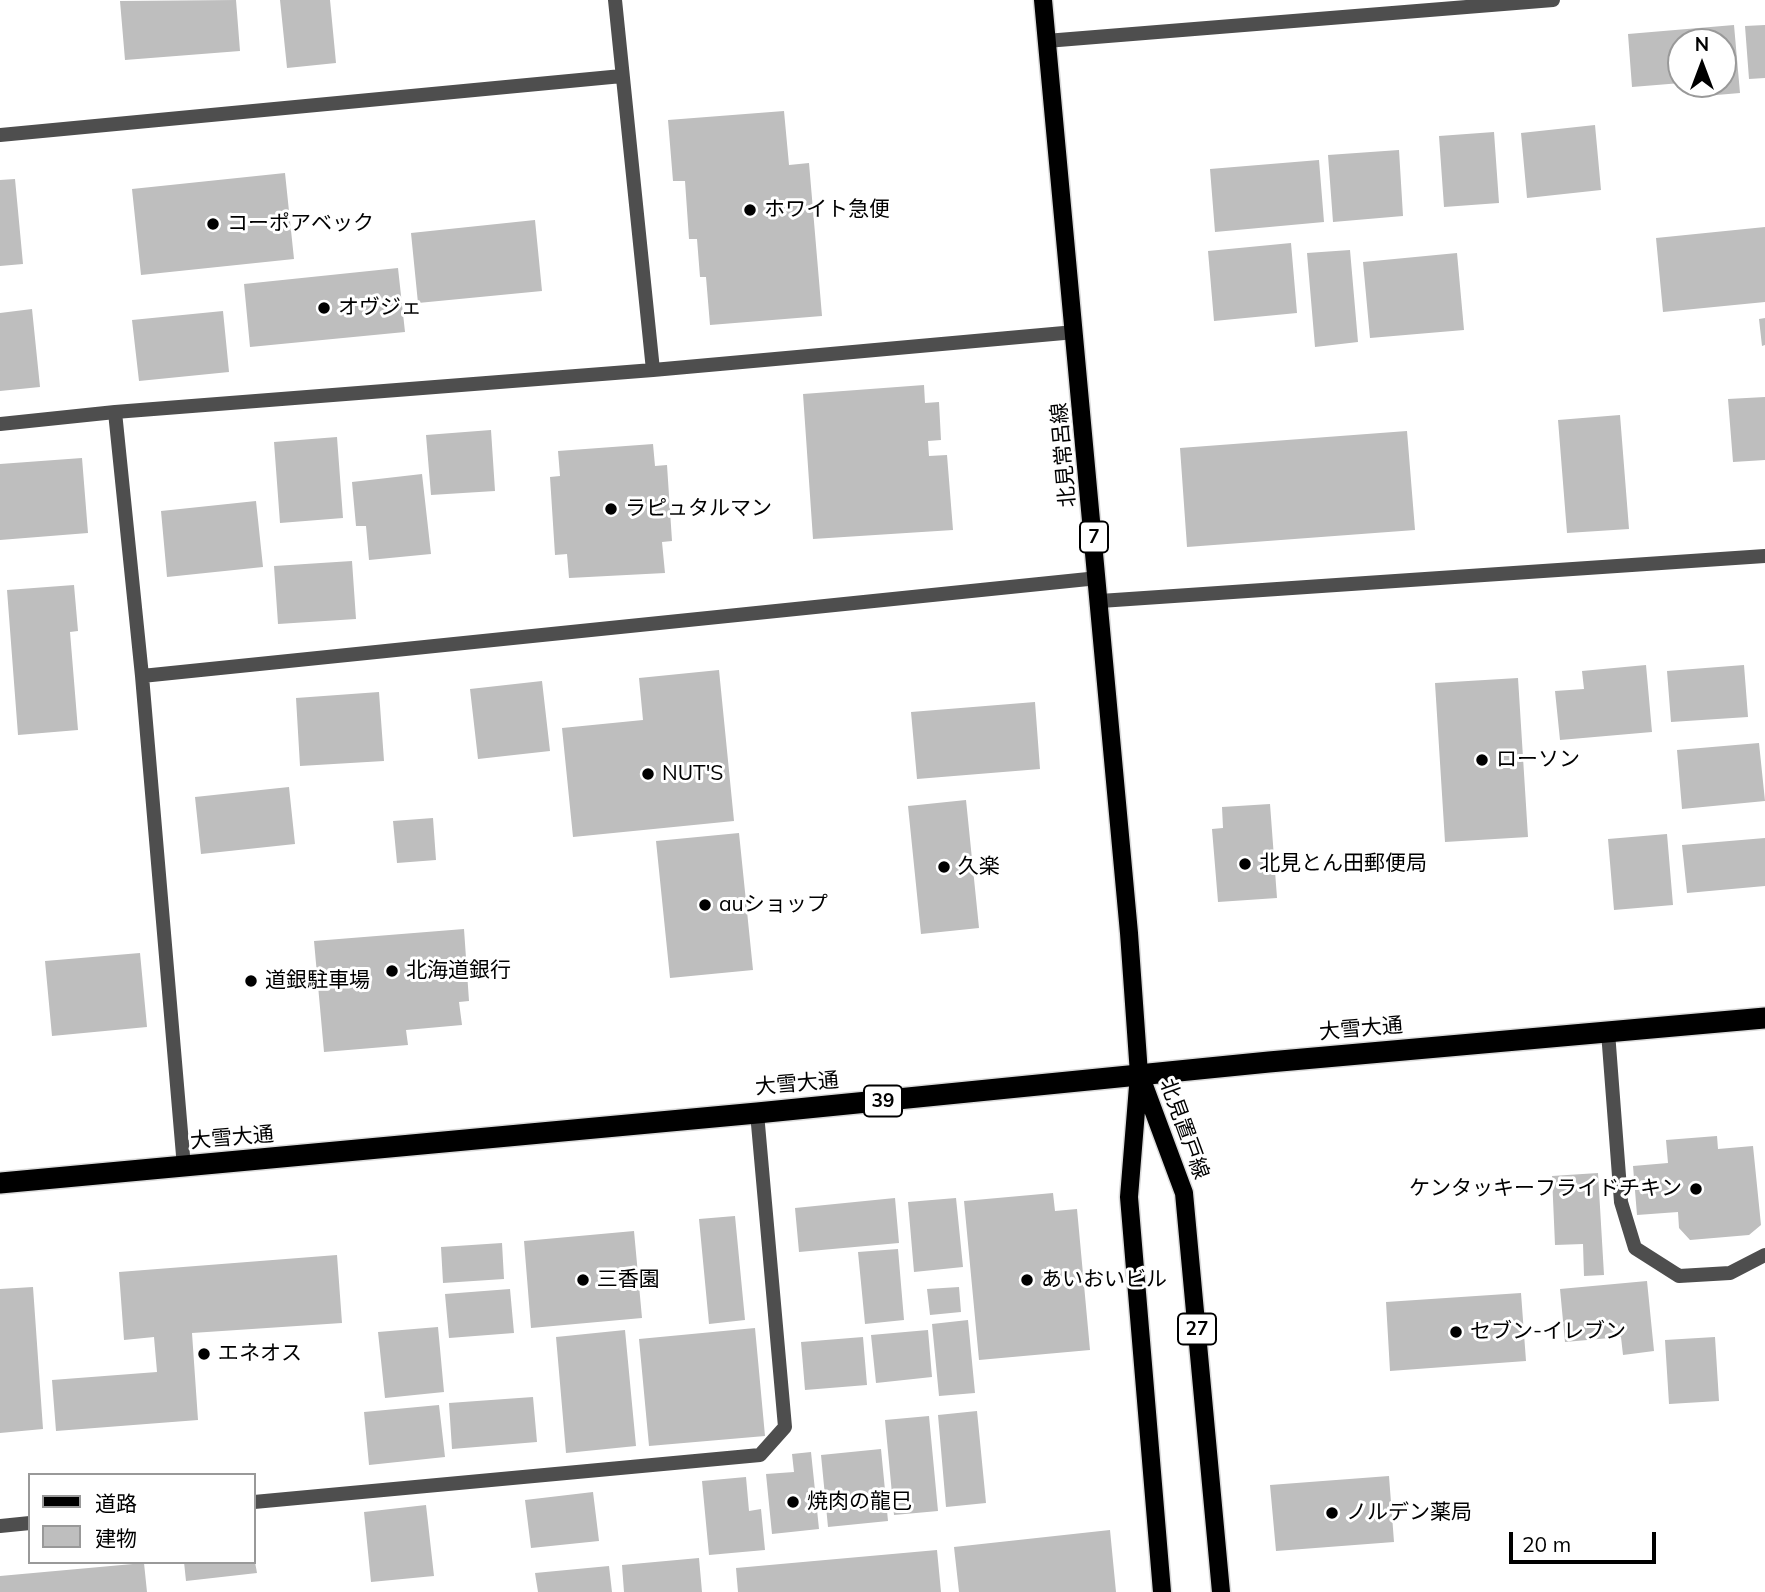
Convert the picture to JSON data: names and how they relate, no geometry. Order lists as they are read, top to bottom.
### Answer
{
  "streets": {
    "highway": ["大雪大通", "39"],
    "main road": [
      "北見常呂線",
      "7",
      "北見置戸線",
      "27"
    ]
  },
  "crossings": [
    ["北見常呂線", "大雪大通"],
    ["北見常呂線", "北見置戸線"],
    ["大雪大通", "北見置戸線"]
  ],
  "places": [
    "ホワイト急便",
    "コーポアベック",
    "オヴジェ",
    "ラピュタルマン",
    "ローソン",
    "NUT'S",
    "北見とん田郵便局",
    "久楽",
    "auショップ",
    "北海道銀行",
    "道銀駐車場",
    "ケンタッキーフライドチキン",
    "三香園",
    "あいおいビル",
    "セブン-イレブン",
    "エネオス",
    "焼肉の龍巳",
    "ノルデン薬局"
  ],
  "legend": ["道路", "建物"],
  "scale_bar": "20 m",
  "north": "top"
}
